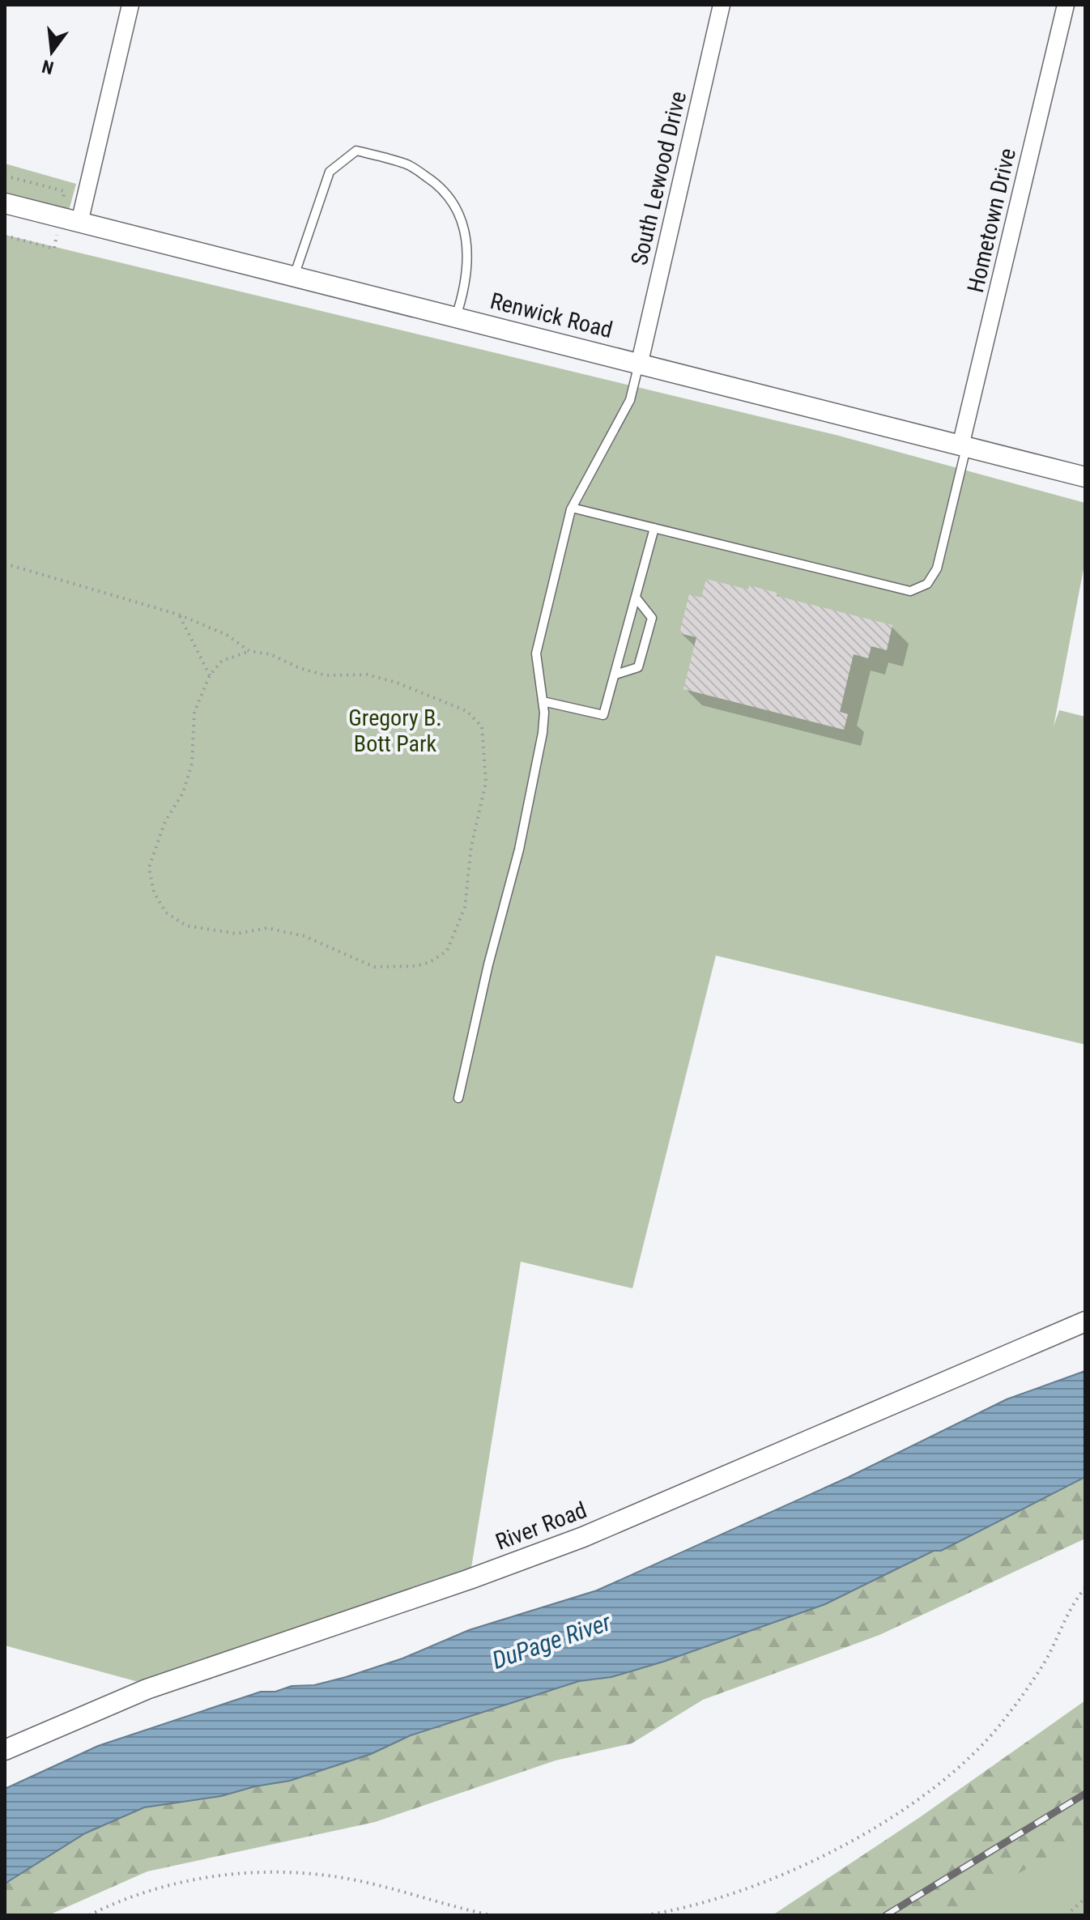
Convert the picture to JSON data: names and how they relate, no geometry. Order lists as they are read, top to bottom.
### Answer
{
  "streets": {
    "street": [
      "South Lewood Drive",
      "Hometown Drive",
      "Renwick Road",
      "River Road"
    ]
  },
  "crossings": [
    ["South Lewood Drive", "Renwick Road"],
    ["Hometown Drive", "Renwick Road"]
  ],
  "water": ["DuPage River"],
  "parks": ["Gregory B. Bott Park"],
  "north": "bottom"
}
